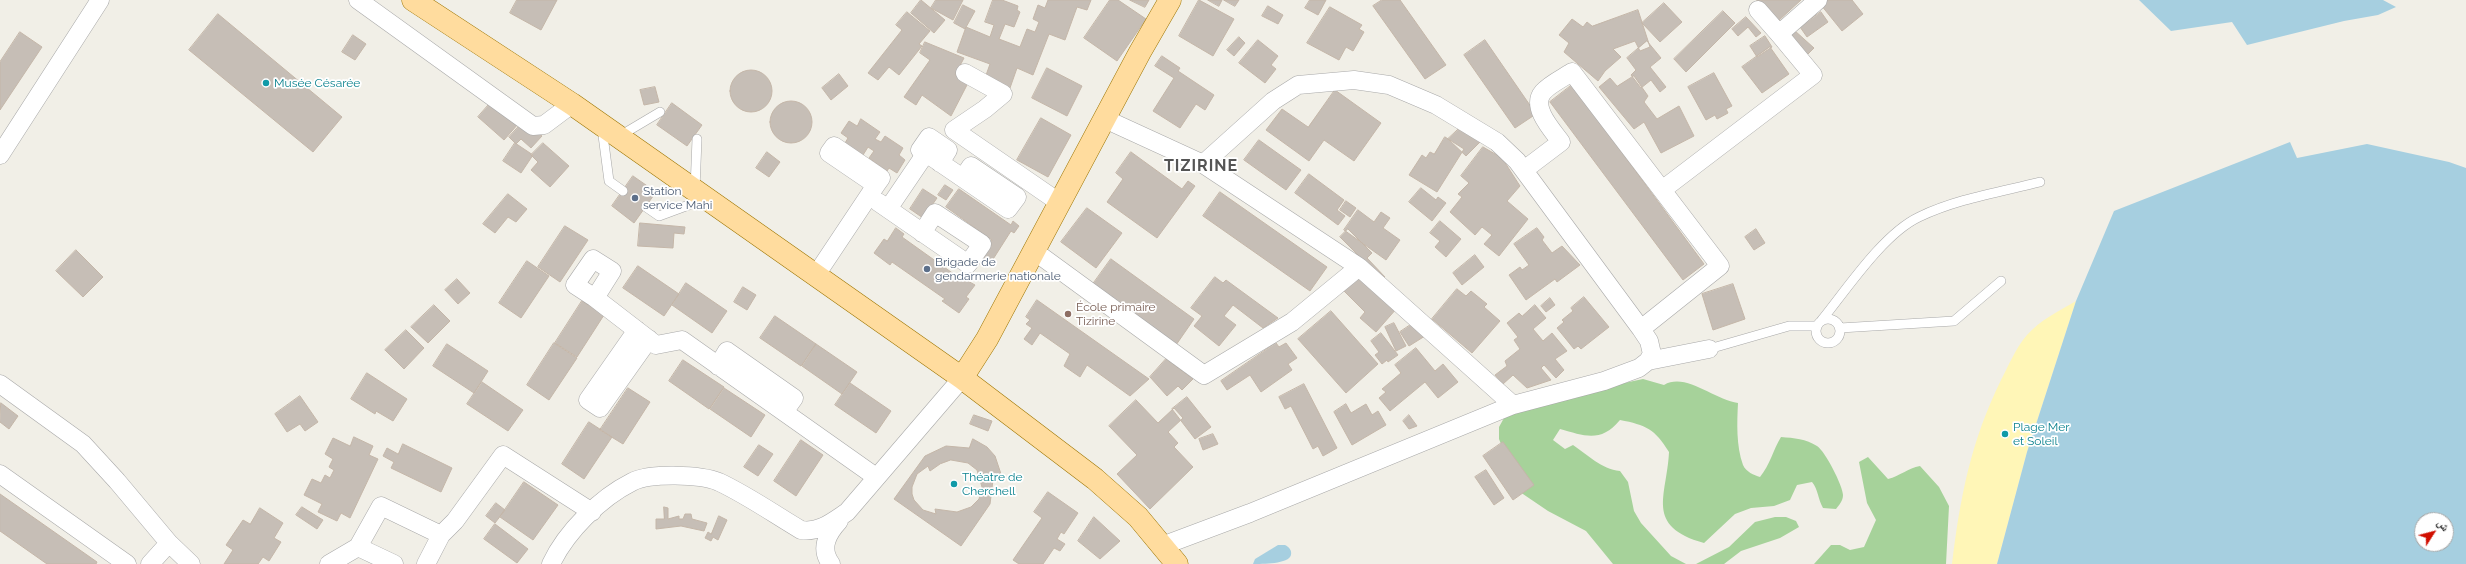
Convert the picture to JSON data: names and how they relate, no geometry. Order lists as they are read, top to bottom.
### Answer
{
  "districts": ["TIZIRINE"],
  "places": [
    "Musée Césarée",
    "Station service Mahi",
    "Brigade de gendarmerie nationale",
    "École primaire Tizirine",
    "Plage Mer et Soleil",
    "Théatre de Cherchell"
  ],
  "north": "top right"
}
